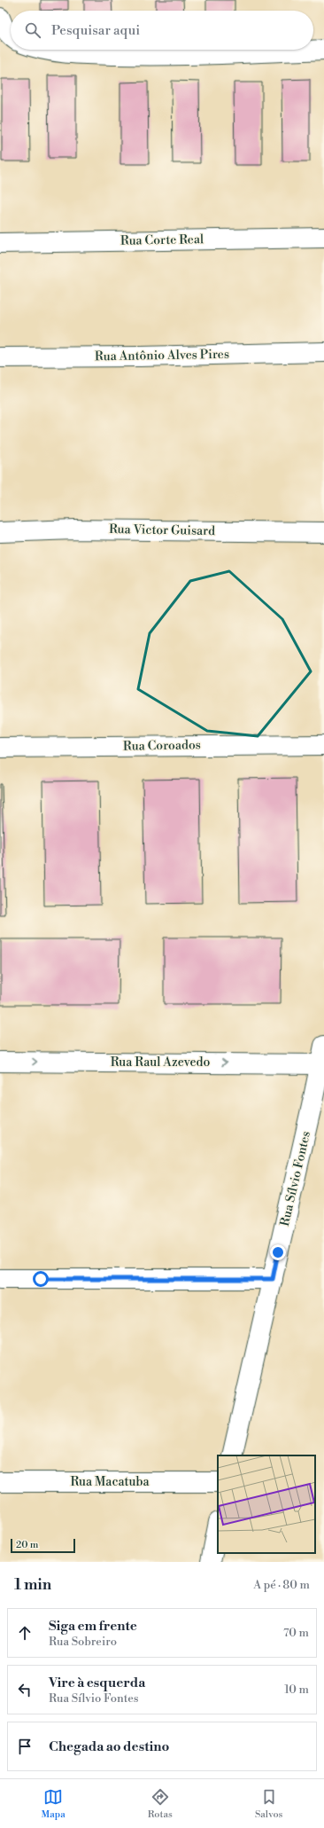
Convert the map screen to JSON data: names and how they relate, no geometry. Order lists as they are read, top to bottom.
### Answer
{
  "streets": {
    "street": [
      "Rua Corte Real",
      "Rua Antônio Alves Pires",
      "Rua Victor Guisard",
      "Rua Coroados",
      "Rua Raul Azevedo",
      "Rua Sílvio Fontes",
      "Rua Macatuba"
    ]
  },
  "crossings": [
    ["Rua Raul Azevedo", "Rua Sílvio Fontes"]
  ],
  "one_way": ["Rua Raul Azevedo"],
  "scale_bar": "20 m",
  "page": {
    "search": "Pesquisar aqui",
    "scale": "20 m",
    "heading": ["1 min", "A pé · 80 m"],
    "list": [
      ["Siga em frente", "Rua Sobreiro", "70 m"],
      ["Vire à esquerda", "Rua Sílvio Fontes", "10 m"],
      "Chegada ao destino"
    ],
    "nav": ["Mapa", "Rotas", "Salvos"]
  }
}
